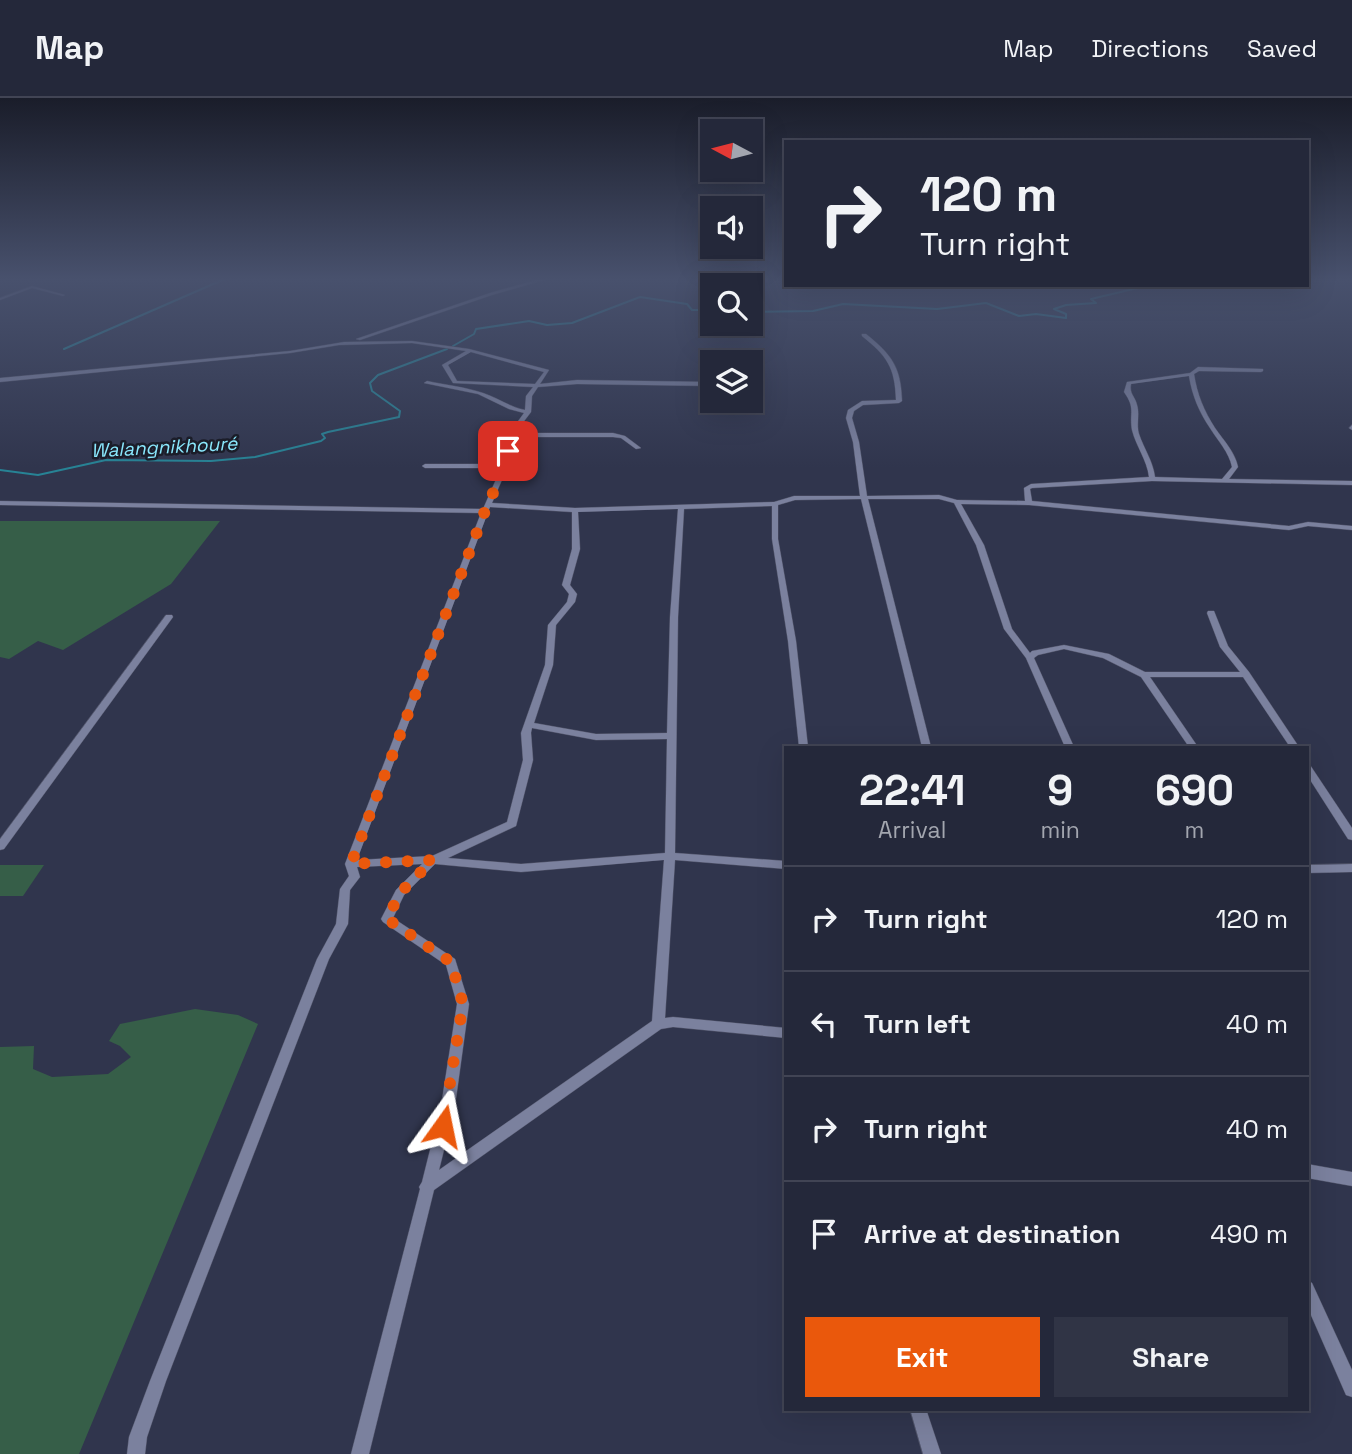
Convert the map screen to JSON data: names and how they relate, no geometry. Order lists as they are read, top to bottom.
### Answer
{
  "water": ["Walangnikhouré"],
  "north": "left",
  "page": {
    "header": "Map",
    "nav": ["Map", "Directions", "Saved"],
    "turn": ["120 m", "Turn right"],
    "eta": [
      "22:41",
      "Arrival",
      "9",
      "min",
      "690",
      "m"
    ],
    "list": [
      {
        "name": "Turn right",
        "value": "120 m"
      },
      {
        "name": "Turn left",
        "value": "40 m"
      },
      {
        "name": "Turn right",
        "value": "40 m"
      },
      {
        "name": "Arrive at destination",
        "value": "490 m"
      }
    ],
    "buttons": ["Exit", "Share"]
  }
}
